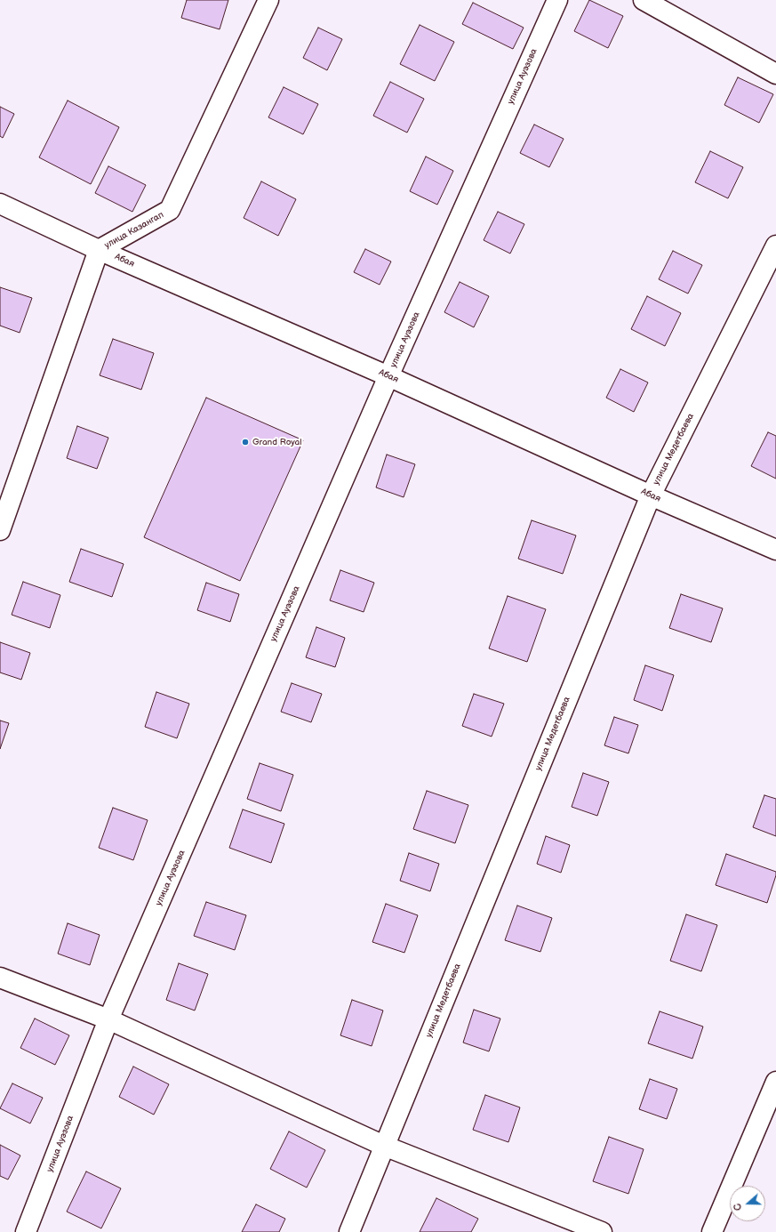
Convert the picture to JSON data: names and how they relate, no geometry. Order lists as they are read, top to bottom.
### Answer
{
  "streets": {
    "street": [
      "улица Ауэзова",
      "улица Казангап",
      "Абая",
      "улица Медетбаева"
    ]
  },
  "crossings": [
    ["улица Ауэзова", "Абая"],
    ["улица Казангап", "Абая"],
    ["Абая", "улица Медетбаева"]
  ],
  "places": ["Grand Royal"],
  "north": "left"
}
